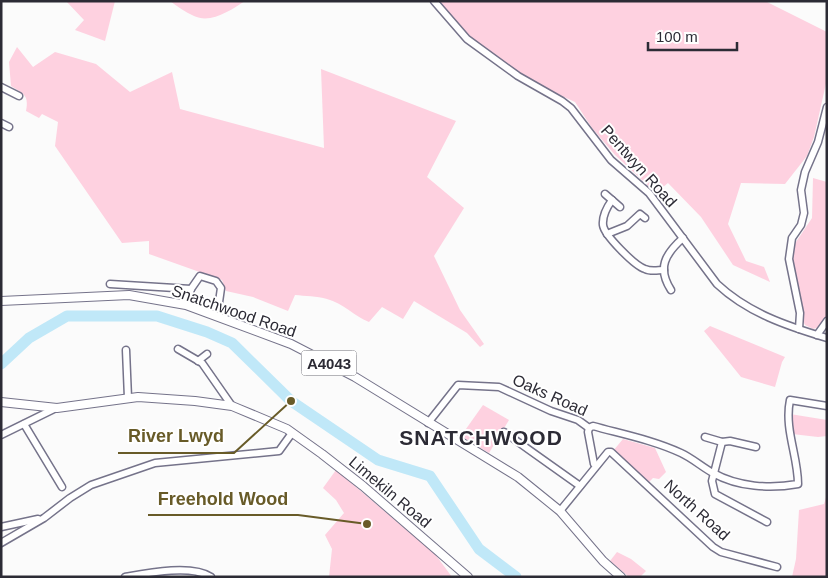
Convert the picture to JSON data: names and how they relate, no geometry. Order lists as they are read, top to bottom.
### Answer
{
  "streets": {
    "main road": ["Snatchwood Road", "A4043", "Limekiln Road"],
    "street": ["Pentwyn Road", "Oaks Road", "North Road"]
  },
  "crossings": [
    ["Snatchwood Road", "Oaks Road"]
  ],
  "districts": ["SNATCHWOOD"],
  "places": ["River Lwyd", "Freehold Wood"],
  "scale_bar": "100 m"
}
